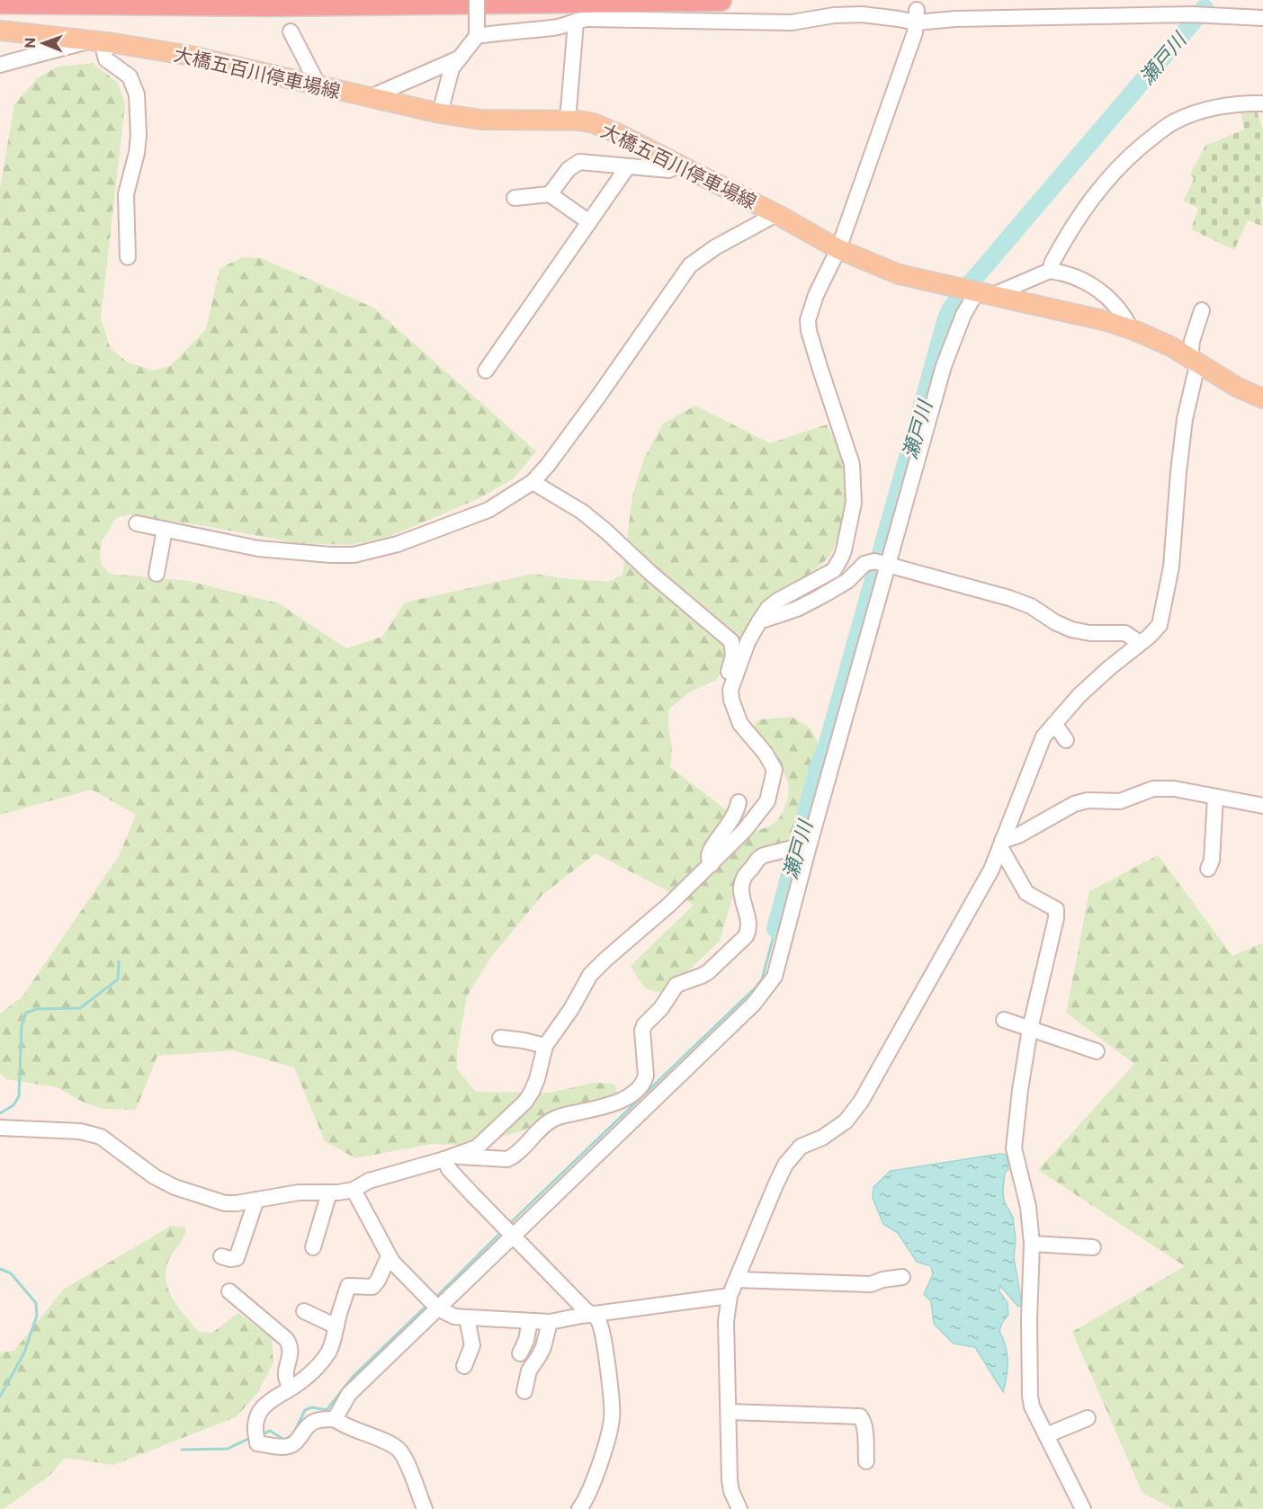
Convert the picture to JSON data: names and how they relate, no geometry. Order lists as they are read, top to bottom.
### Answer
{
  "streets": {
    "main road": ["大橋五百川停車場線"]
  },
  "water": ["瀬戸川"],
  "north": "left"
}
